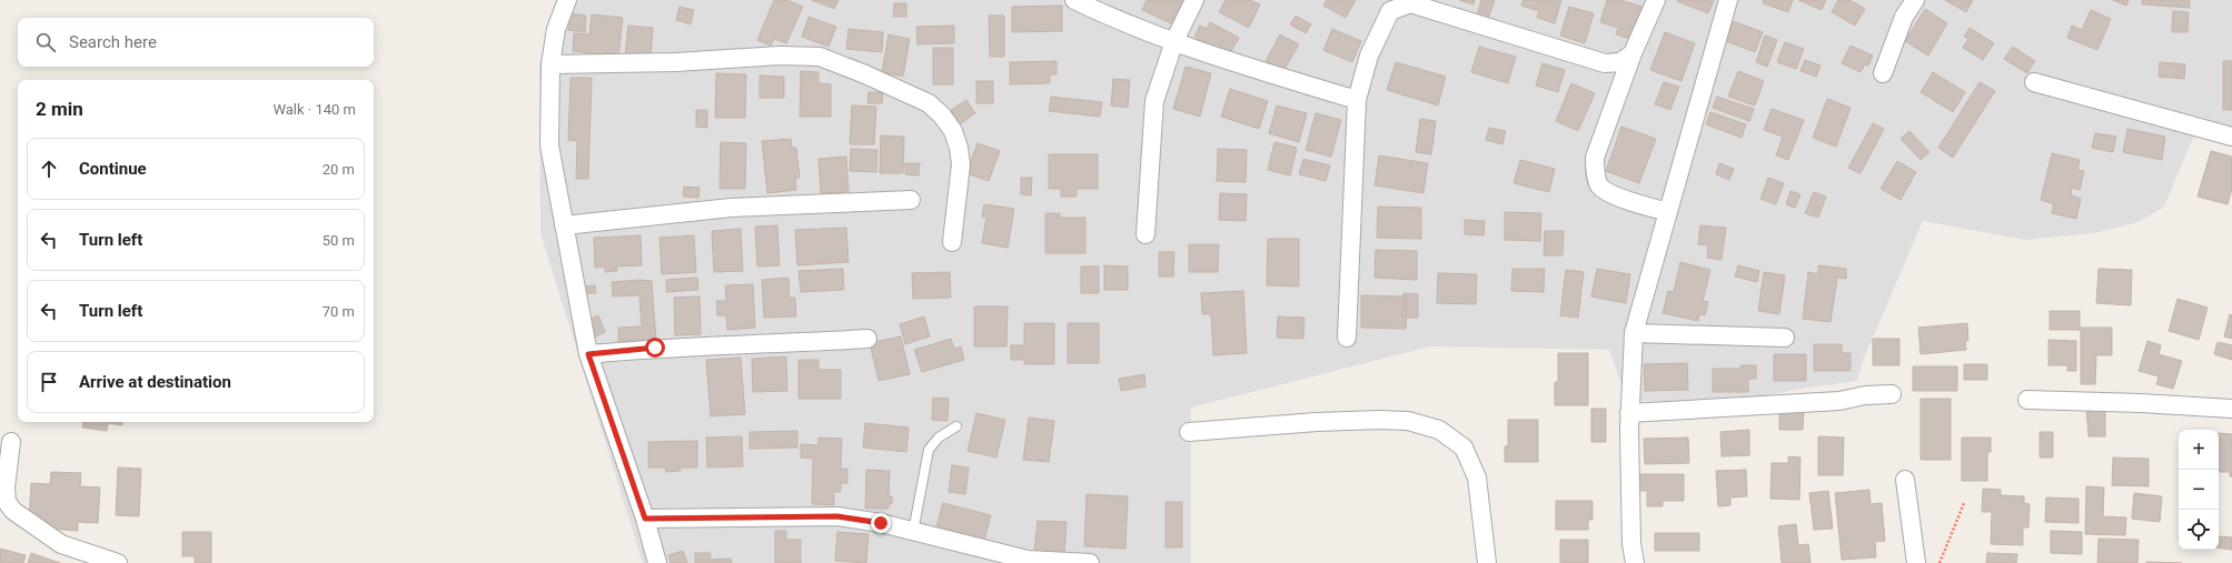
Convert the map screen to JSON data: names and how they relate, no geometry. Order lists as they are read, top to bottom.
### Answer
{
  "page": {
    "search": "Search here",
    "heading": ["2 min", "Walk · 140 m"],
    "list": [
      ["Continue", "20 m"],
      ["Turn left", "50 m"],
      ["Turn left", "70 m"],
      "Arrive at destination"
    ],
    "map_buttons": ["+", "−"]
  }
}
